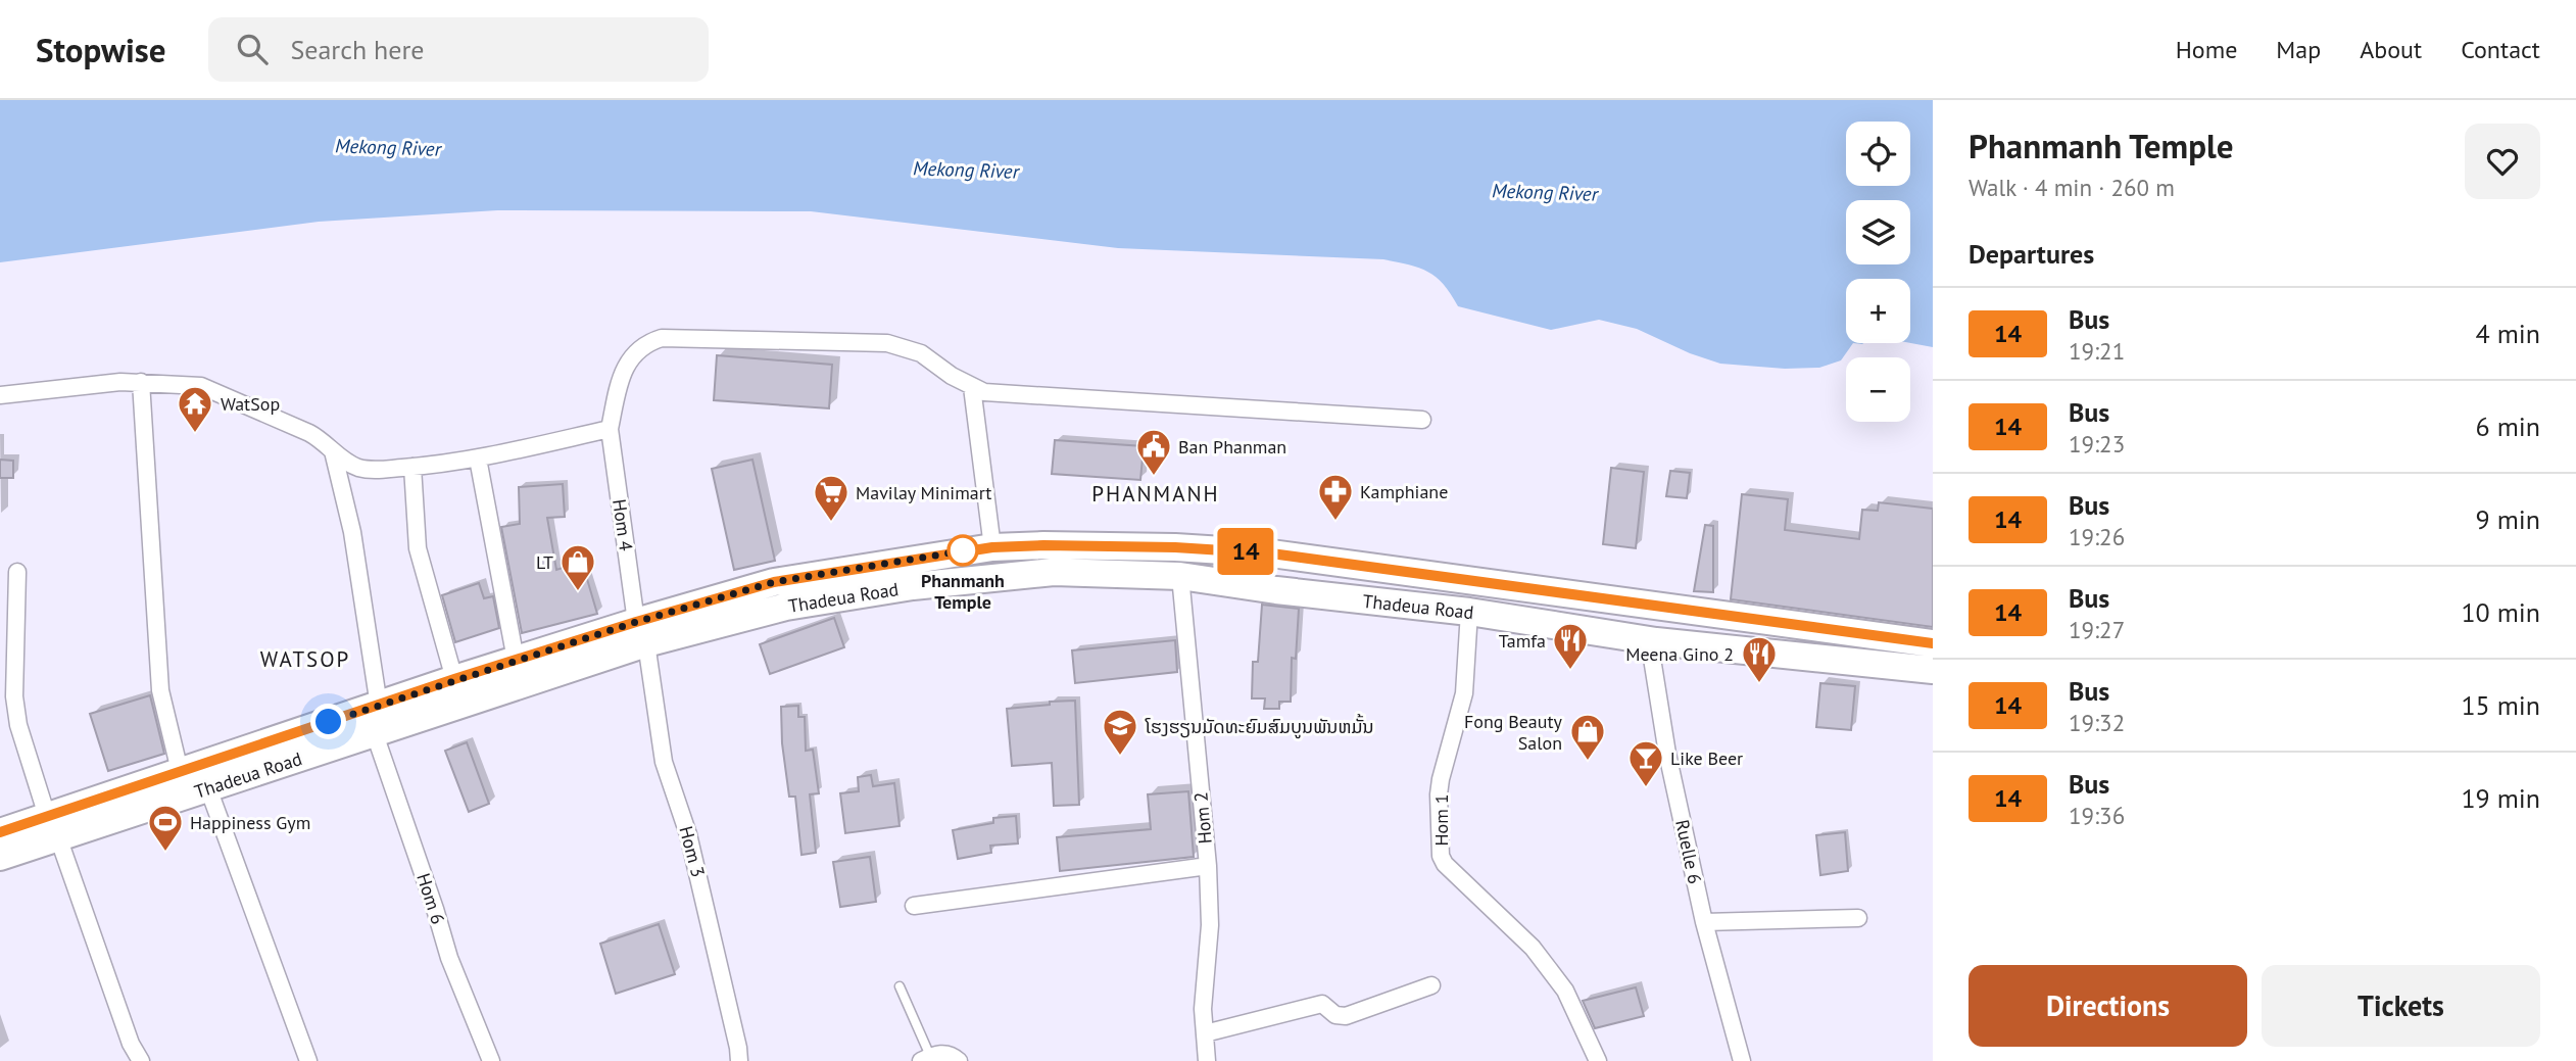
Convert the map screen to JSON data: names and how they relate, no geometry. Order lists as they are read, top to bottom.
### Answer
{
  "streets": {
    "main road": ["Thadeua Road"],
    "street": [
      "Hom 4",
      "Hom 2",
      "Hom 1",
      "Hom 3",
      "Ruelle 6",
      "Hom 6"
    ]
  },
  "crossings": [
    ["Hom 4", "Thadeua Road"],
    ["Hom 4", "Hom 3"],
    ["Thadeua Road", "Hom 2"],
    ["Thadeua Road", "Hom 1"],
    ["Thadeua Road", "Hom 3"],
    ["Thadeua Road", "Ruelle 6"],
    ["Thadeua Road", "Hom 6"]
  ],
  "districts": ["PHANMANH", "WATSOP"],
  "water": ["Mekong River"],
  "places": {
    "temple": ["WatSop"],
    "public building": ["Ban Phanman"],
    "pharmacy": ["Kamphiane"],
    "supermarket": ["Mavilay Minimart"],
    "other": ["Phanmanh Temple"],
    "shop": ["LT", "Fong Beauty Salon"],
    "restaurant": ["Tamfa", "Meena Gino 2"],
    "school or university": ["ໂຮງຮຽນມັດທະຍົມສົມບູນພັນຫມັ້ນ"],
    "bar": ["Like Beer"],
    "sports": ["Happiness Gym"]
  },
  "lines": ["bus line 14"],
  "page": {
    "header": "Stopwise",
    "search": "Search here",
    "nav": [
      "Home",
      "Map",
      "About",
      "Contact"
    ],
    "on_map": "14",
    "heading": [
      ["Phanmanh Temple", "Walk · 4 min · 260 m"],
      "Departures"
    ],
    "map_buttons": ["+", "−"],
    "list": [
      {
        "mark": "14",
        "name": "Bus",
        "note": "19:21",
        "value": "4 min"
      },
      {
        "mark": "14",
        "name": "Bus",
        "note": "19:23",
        "value": "6 min"
      },
      {
        "mark": "14",
        "name": "Bus",
        "note": "19:26",
        "value": "9 min"
      },
      {
        "mark": "14",
        "name": "Bus",
        "note": "19:27",
        "value": "10 min"
      },
      {
        "mark": "14",
        "name": "Bus",
        "note": "19:32",
        "value": "15 min"
      },
      {
        "mark": "14",
        "name": "Bus",
        "note": "19:36",
        "value": "19 min"
      }
    ],
    "buttons": ["Directions", "Tickets"]
  }
}
